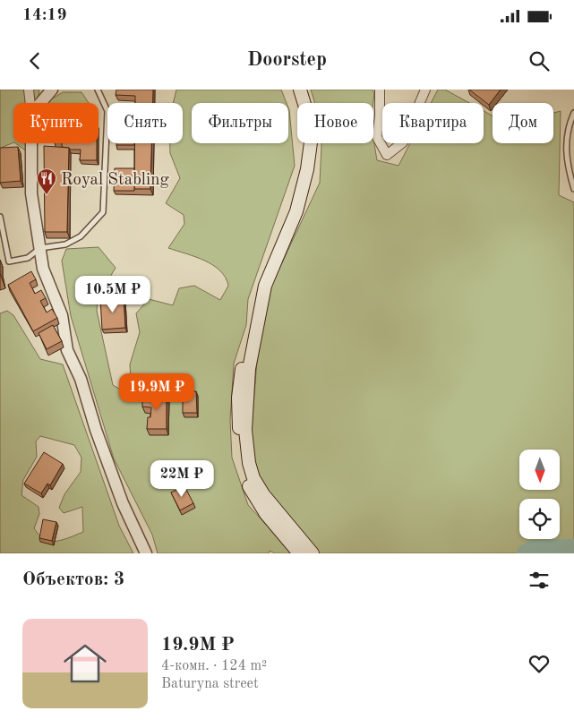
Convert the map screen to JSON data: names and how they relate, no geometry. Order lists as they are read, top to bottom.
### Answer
{
  "places": {
    "restaurant": ["Royal Stabling"]
  },
  "north": "bottom",
  "page": {
    "status": "14:19",
    "header": "Doorstep",
    "chip": [
      "Купить",
      "Снять",
      "Фильтры",
      "Новое",
      "Квартира",
      "Дом"
    ],
    "price": ["10.5M ₽", "19.9M ₽", "22M ₽"],
    "heading": "Объектов: 3",
    "list": [
      {
        "name": "19.9M ₽",
        "note": "4-комн. · 124 m² · Baturyna street"
      }
    ]
  }
}
